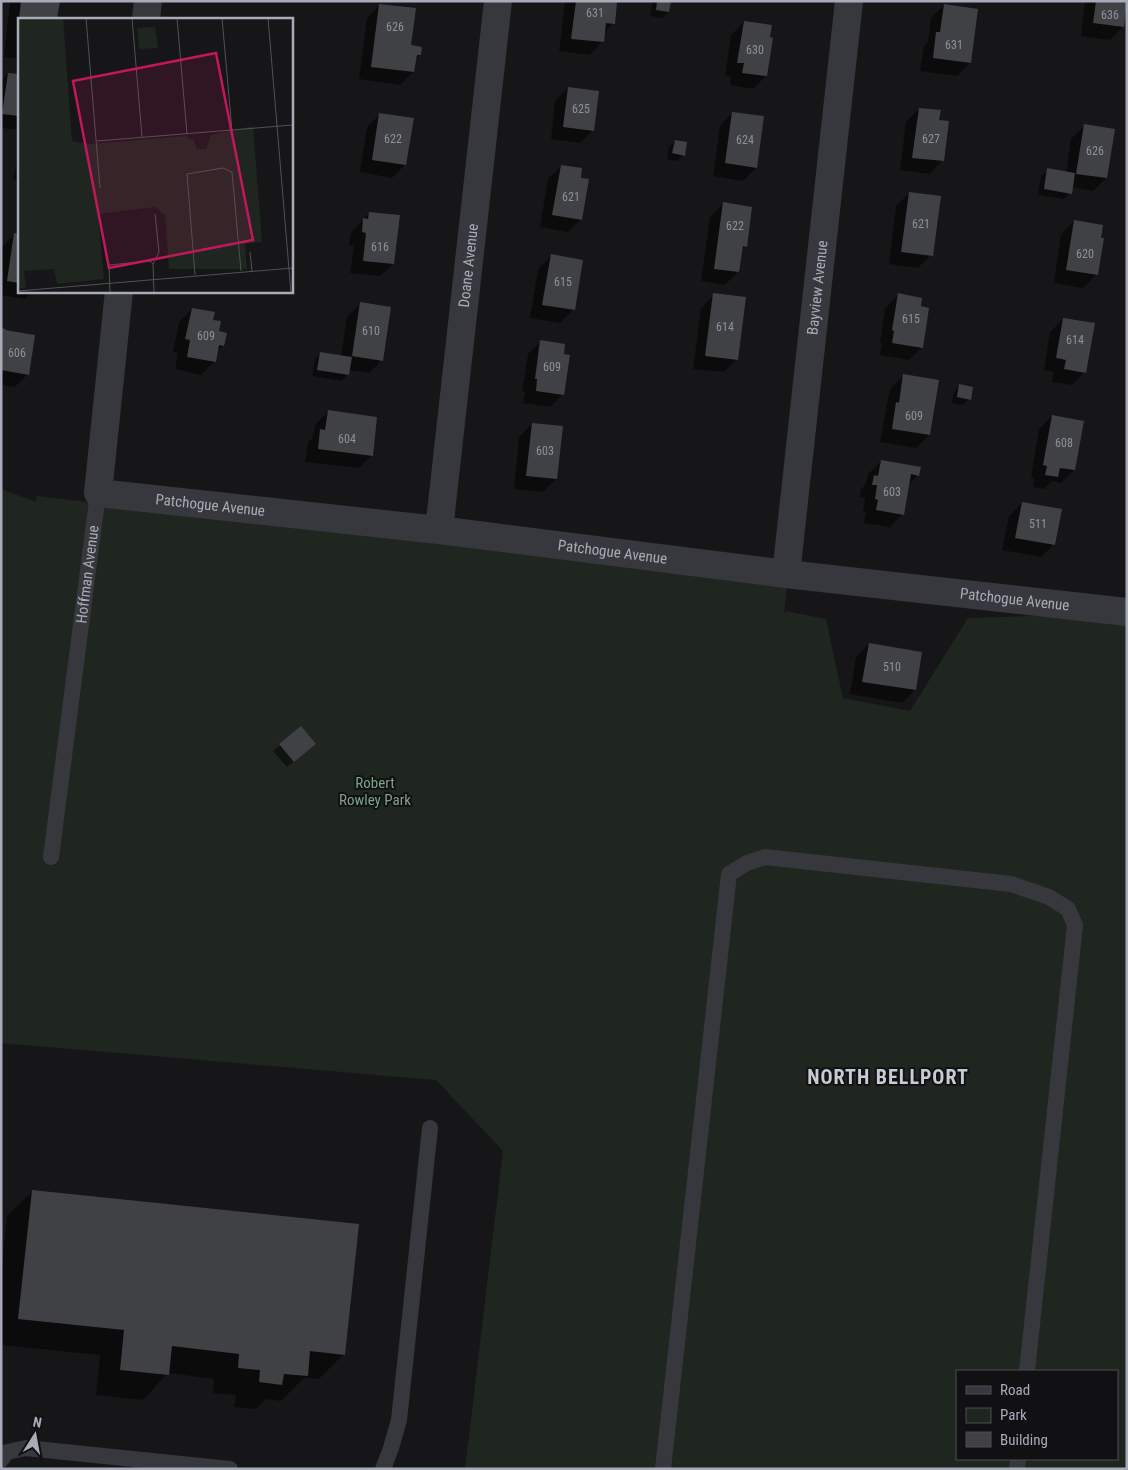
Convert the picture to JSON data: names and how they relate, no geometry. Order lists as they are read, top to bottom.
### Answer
{
  "streets": {
    "street": [
      "Doane Avenue",
      "Bayview Avenue",
      "Patchogue Avenue",
      "Hoffman Avenue"
    ]
  },
  "crossings": [
    ["Doane Avenue", "Patchogue Avenue"],
    ["Bayview Avenue", "Patchogue Avenue"],
    ["Patchogue Avenue", "Hoffman Avenue"]
  ],
  "districts": ["NORTH BELLPORT"],
  "parks": ["Robert Rowley Park"],
  "house_numbers": [
    "631",
    "636",
    "626",
    "631",
    "630",
    "625",
    "622",
    "627",
    "624",
    "626",
    "621",
    "621",
    "622",
    "616",
    "620",
    "615",
    "615",
    "614",
    "610",
    "609",
    "614",
    "606",
    "609",
    "609",
    "604",
    "608",
    "603",
    "603",
    "511",
    "510"
  ],
  "legend": ["Road", "Park", "Building"],
  "north": "top"
}
